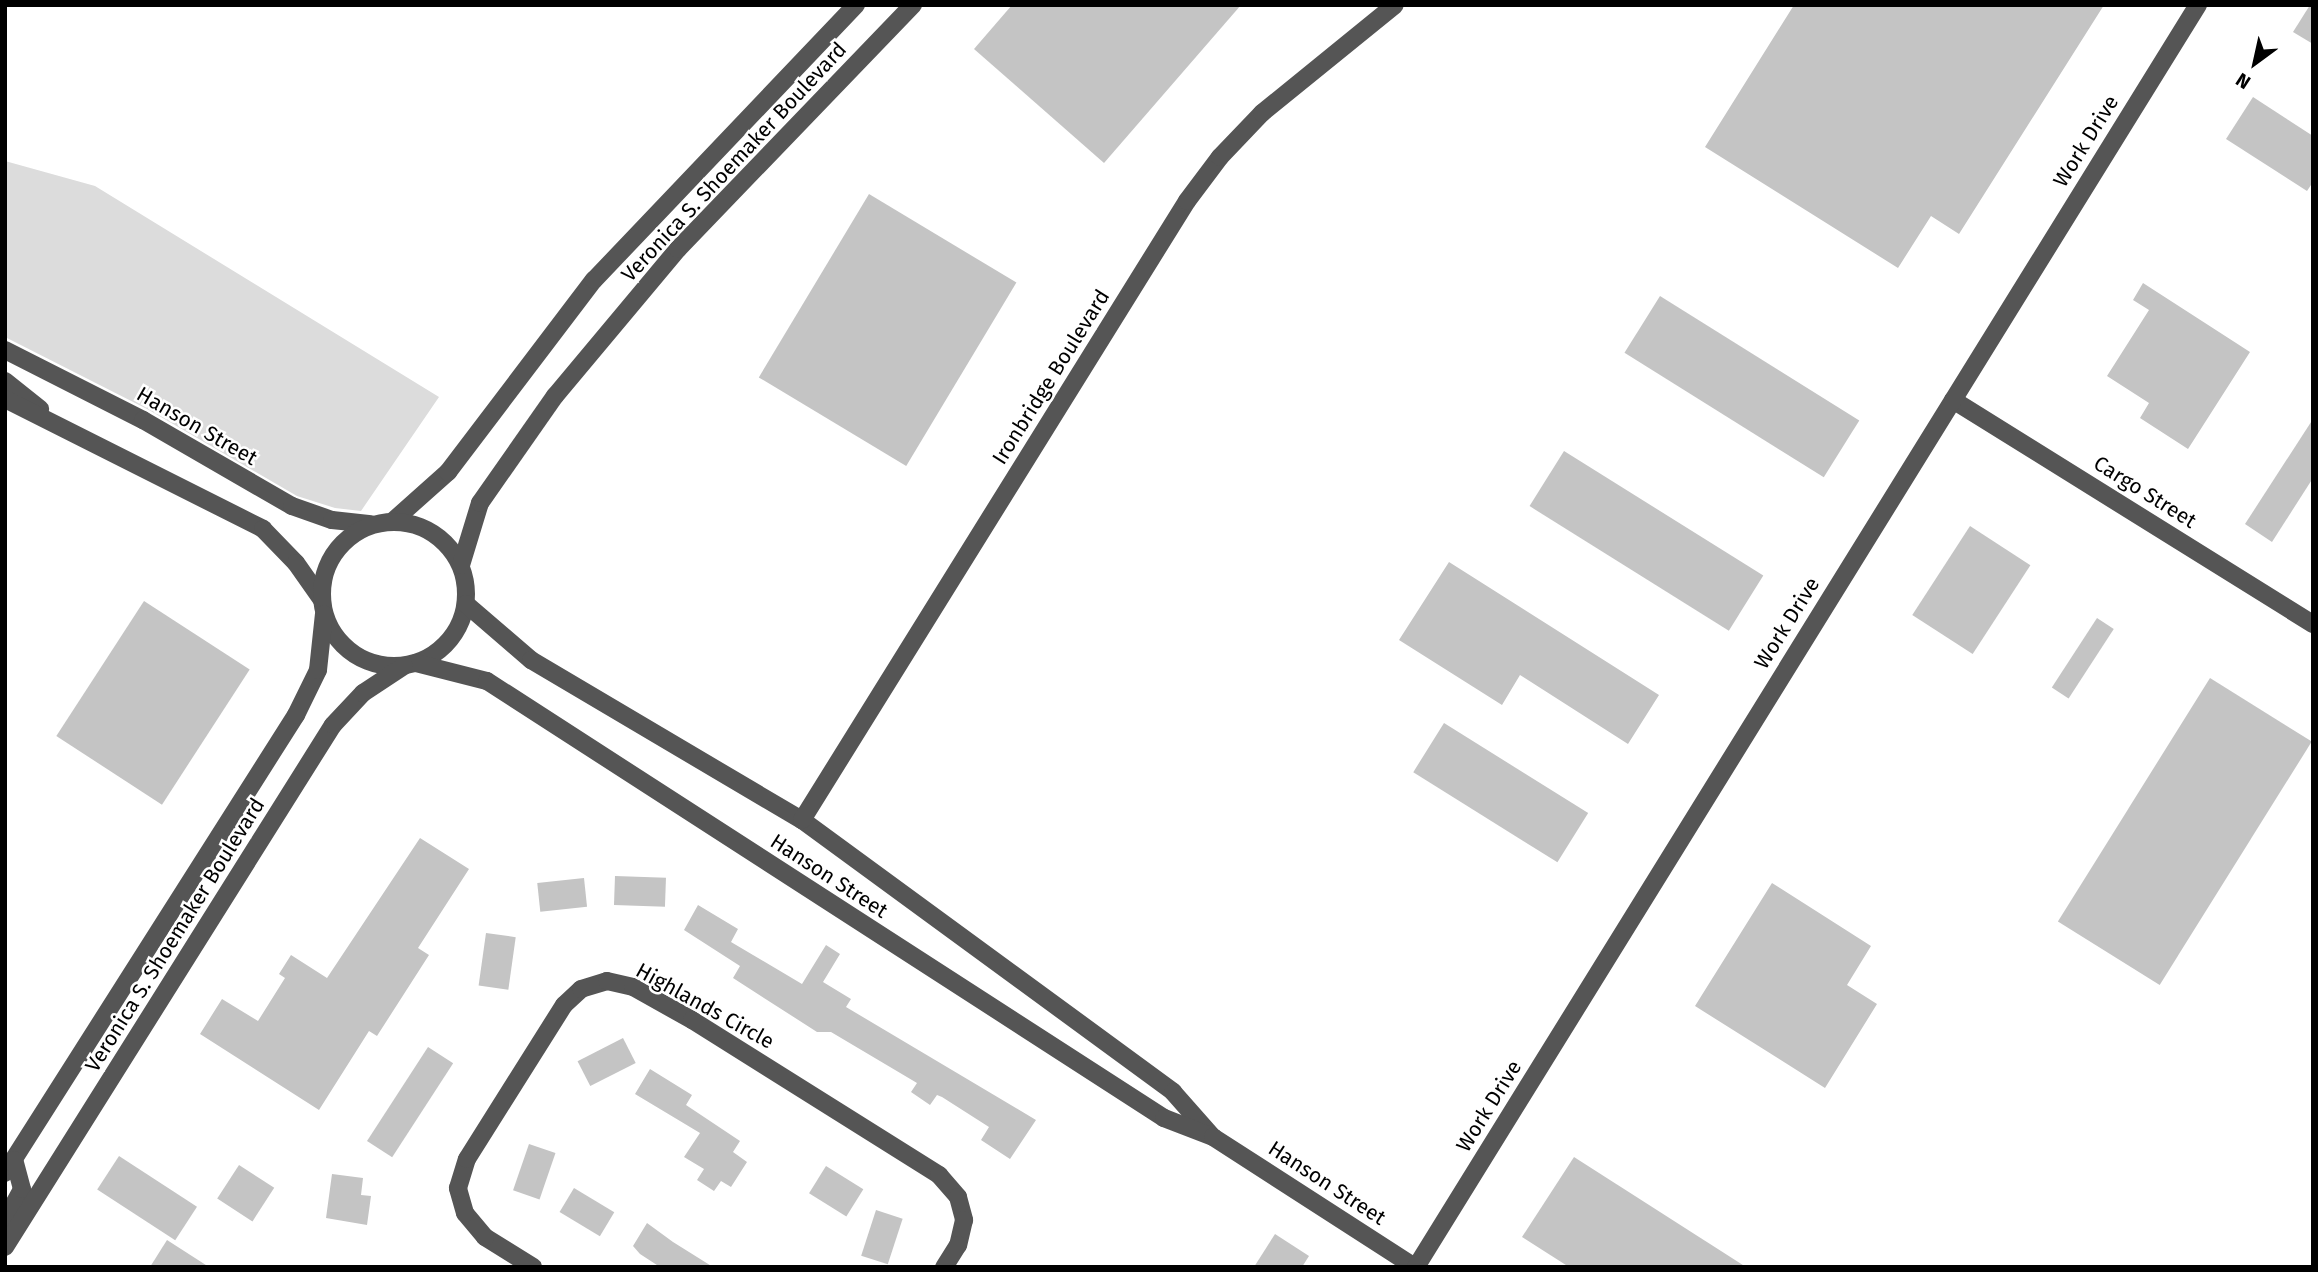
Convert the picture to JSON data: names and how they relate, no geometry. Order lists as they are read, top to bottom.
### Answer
{
  "streets": {
    "street": [
      "Work Drive",
      "Veronica S. Shoemaker Boulevard",
      "Ironbridge Boulevard",
      "Hanson Street",
      "Cargo Street",
      "Highlands Circle"
    ]
  },
  "crossings": [
    ["Work Drive", "Hanson Street"],
    ["Work Drive", "Cargo Street"],
    ["Veronica S. Shoemaker Boulevard", "Hanson Street"],
    ["Ironbridge Boulevard", "Hanson Street"]
  ],
  "north": "bottom left"
}
